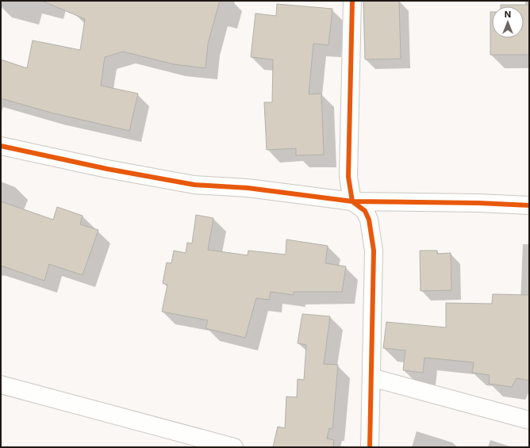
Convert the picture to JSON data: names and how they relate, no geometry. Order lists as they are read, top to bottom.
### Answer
{
  "north": "top"
}
